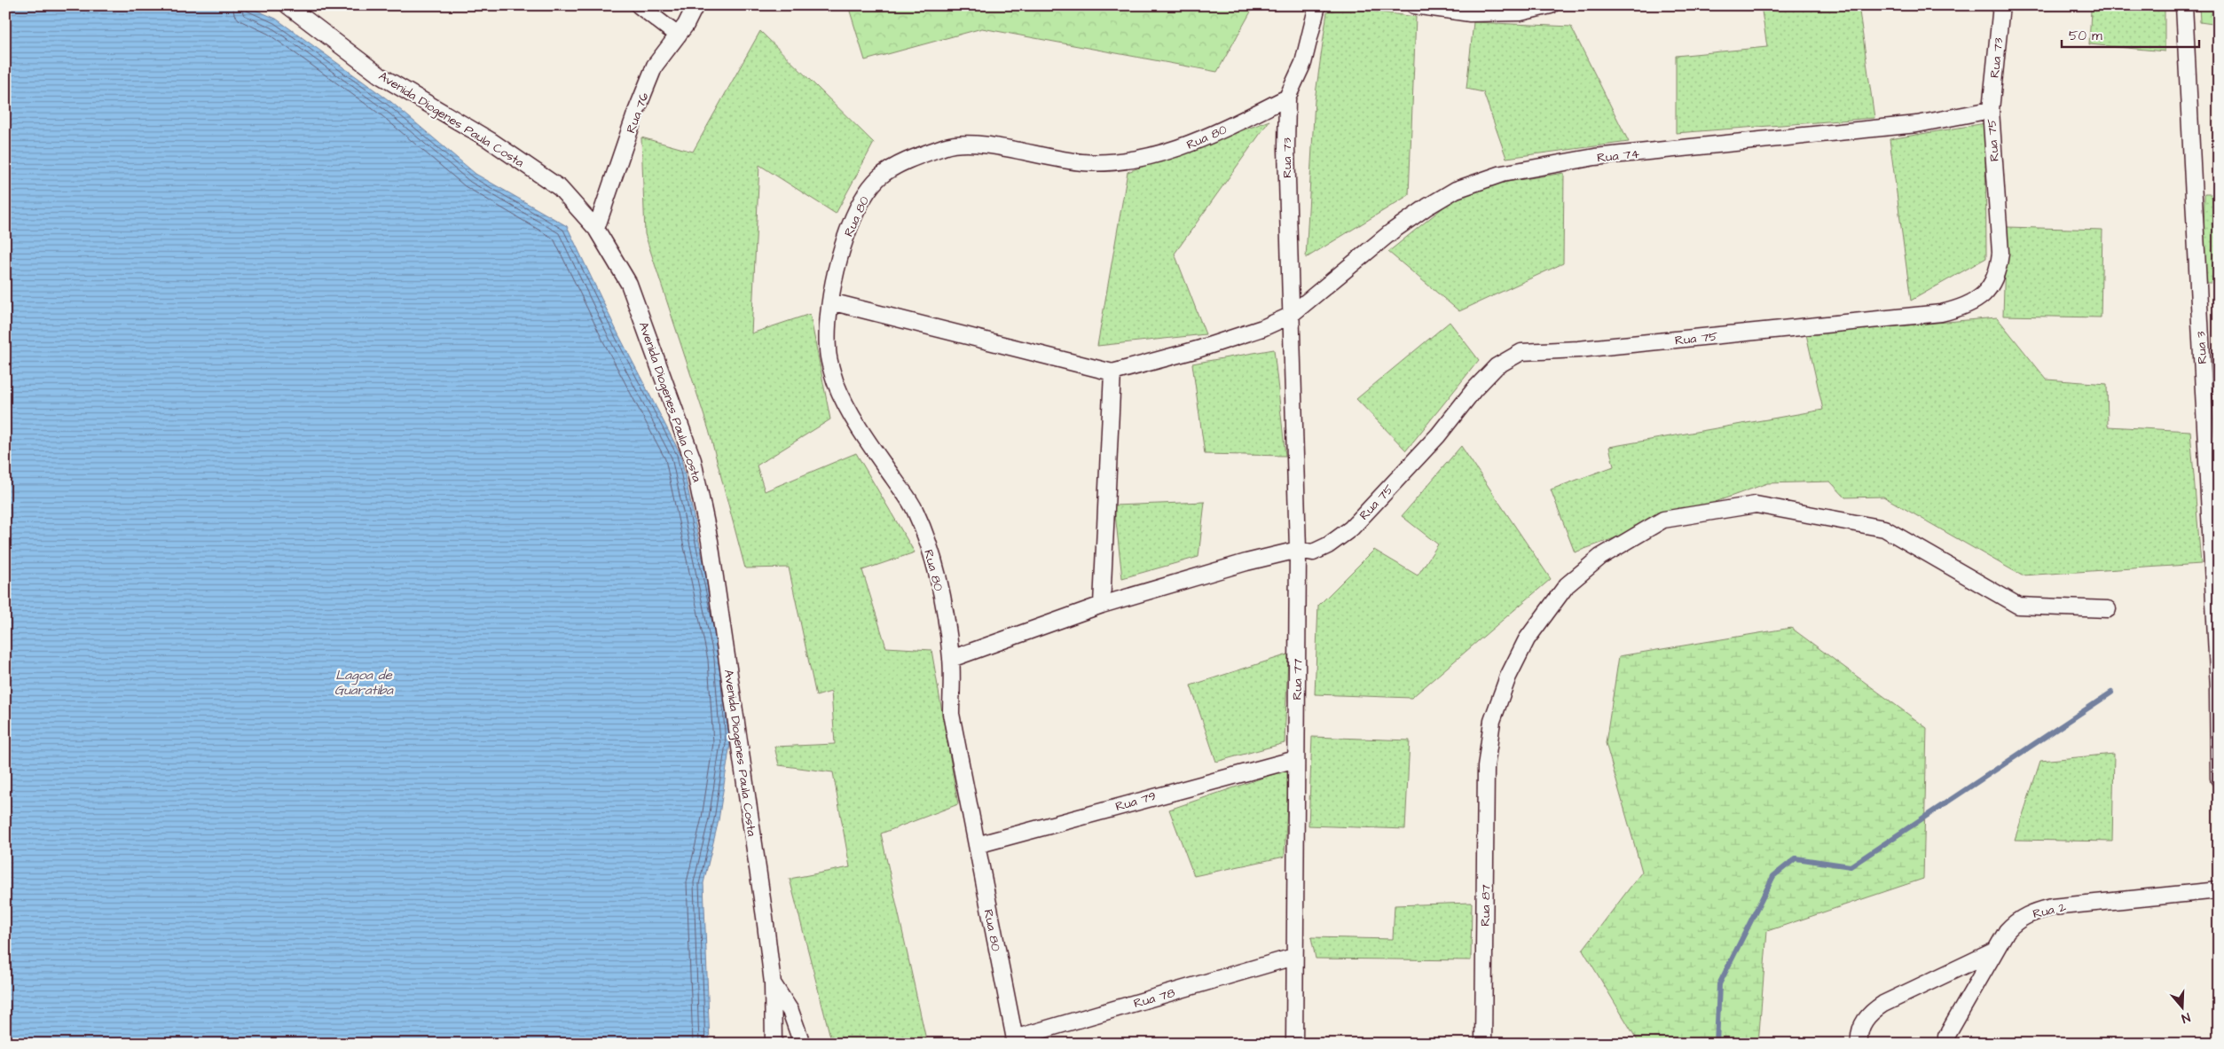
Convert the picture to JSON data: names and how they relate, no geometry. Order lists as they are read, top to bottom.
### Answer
{
  "streets": {
    "street": [
      "Rua 73",
      "Rua 76",
      "Avenida Diogenes Paula Costa",
      "Rua 80",
      "Rua 75",
      "Rua 74",
      "Rua 3",
      "Rua 77",
      "Rua 79",
      "Rua 87",
      "Rua 2",
      "Rua 78"
    ]
  },
  "crossings": [
    ["Rua 73", "Rua 80"],
    ["Rua 73", "Rua 75"],
    ["Rua 73", "Rua 74"],
    ["Rua 73", "Rua 77"],
    ["Rua 76", "Avenida Diogenes Paula Costa"],
    ["Rua 80", "Rua 79"],
    ["Rua 80", "Rua 78"],
    ["Rua 75", "Rua 74"],
    ["Rua 75", "Rua 77"],
    ["Rua 74", "Rua 77"],
    ["Rua 77", "Rua 79"],
    ["Rua 77", "Rua 78"]
  ],
  "water": ["Lagoa de Guaratiba"],
  "scale_bar": "50 m",
  "north": "bottom"
}
